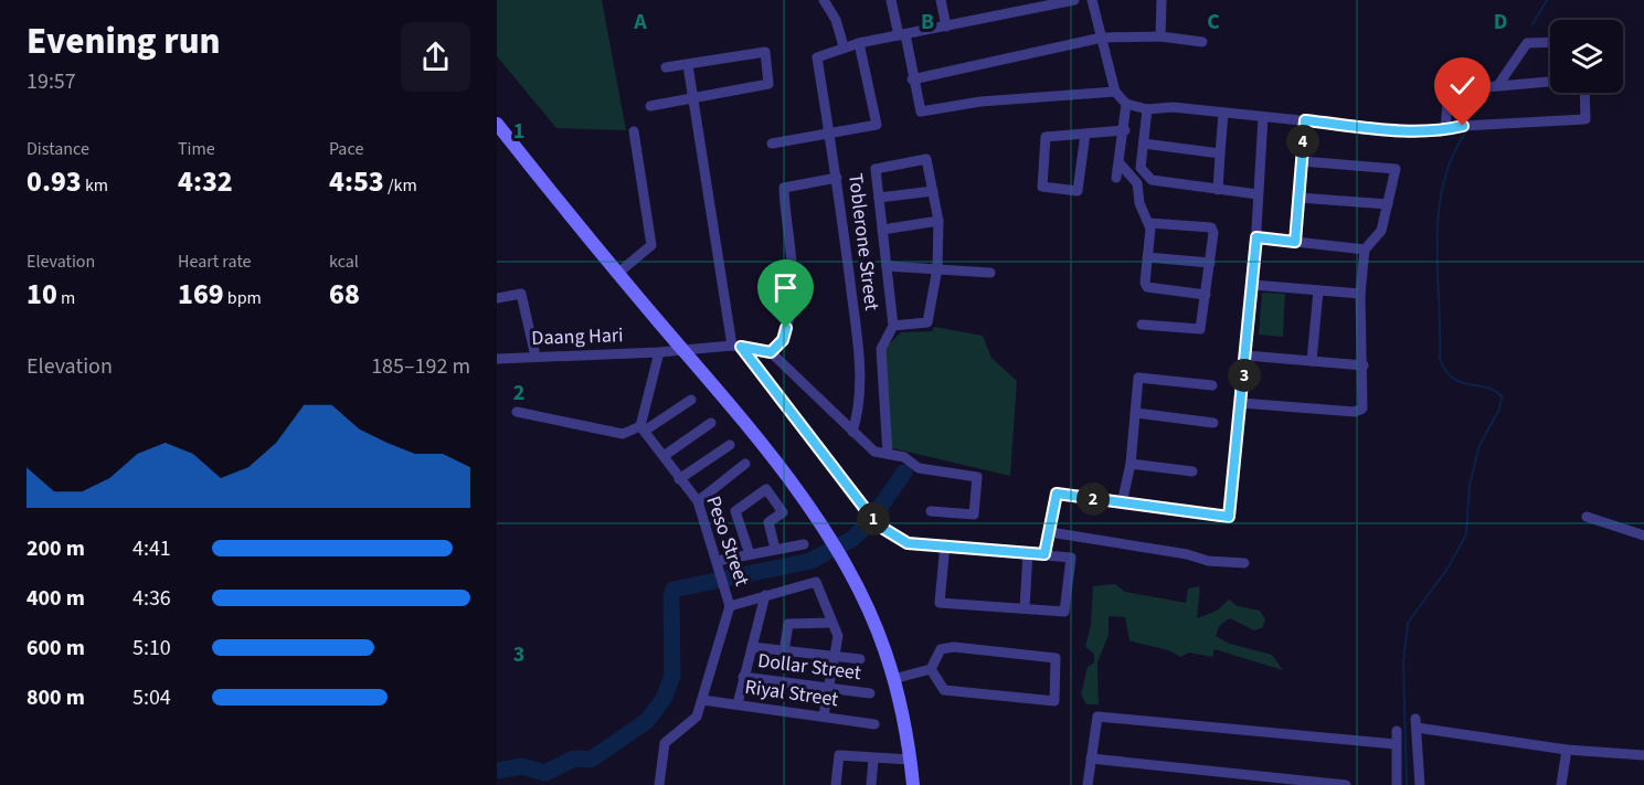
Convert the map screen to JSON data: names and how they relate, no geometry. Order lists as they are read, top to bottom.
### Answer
{
  "streets": {
    "street": [
      "Toblerone Street",
      "Daang Hari",
      "Peso Street",
      "Dollar Street",
      "Riyal Street"
    ]
  },
  "page": {
    "heading": ["Evening run", "19:57"],
    "stats": [
      ["Distance", "0.93 km"],
      ["Time", "4:32"],
      ["Pace", "4:53 /km"],
      ["Elevation", "10 m"],
      ["Heart rate", "169 bpm"],
      ["kcal", "68"]
    ],
    "pins": [
      "4",
      "3",
      "2",
      "1"
    ],
    "chart": ["Elevation", "185–192 m"],
    "list": [
      {
        "name": "200 m",
        "note": "4:41"
      },
      {
        "name": "400 m",
        "note": "4:36"
      },
      {
        "name": "600 m",
        "note": "5:10"
      },
      {
        "name": "800 m",
        "note": "5:04"
      }
    ]
  },
  "grid": {
    "columns": [
      "A",
      "B",
      "C",
      "D"
    ],
    "rows": ["1", "2", "3"]
  }
}
